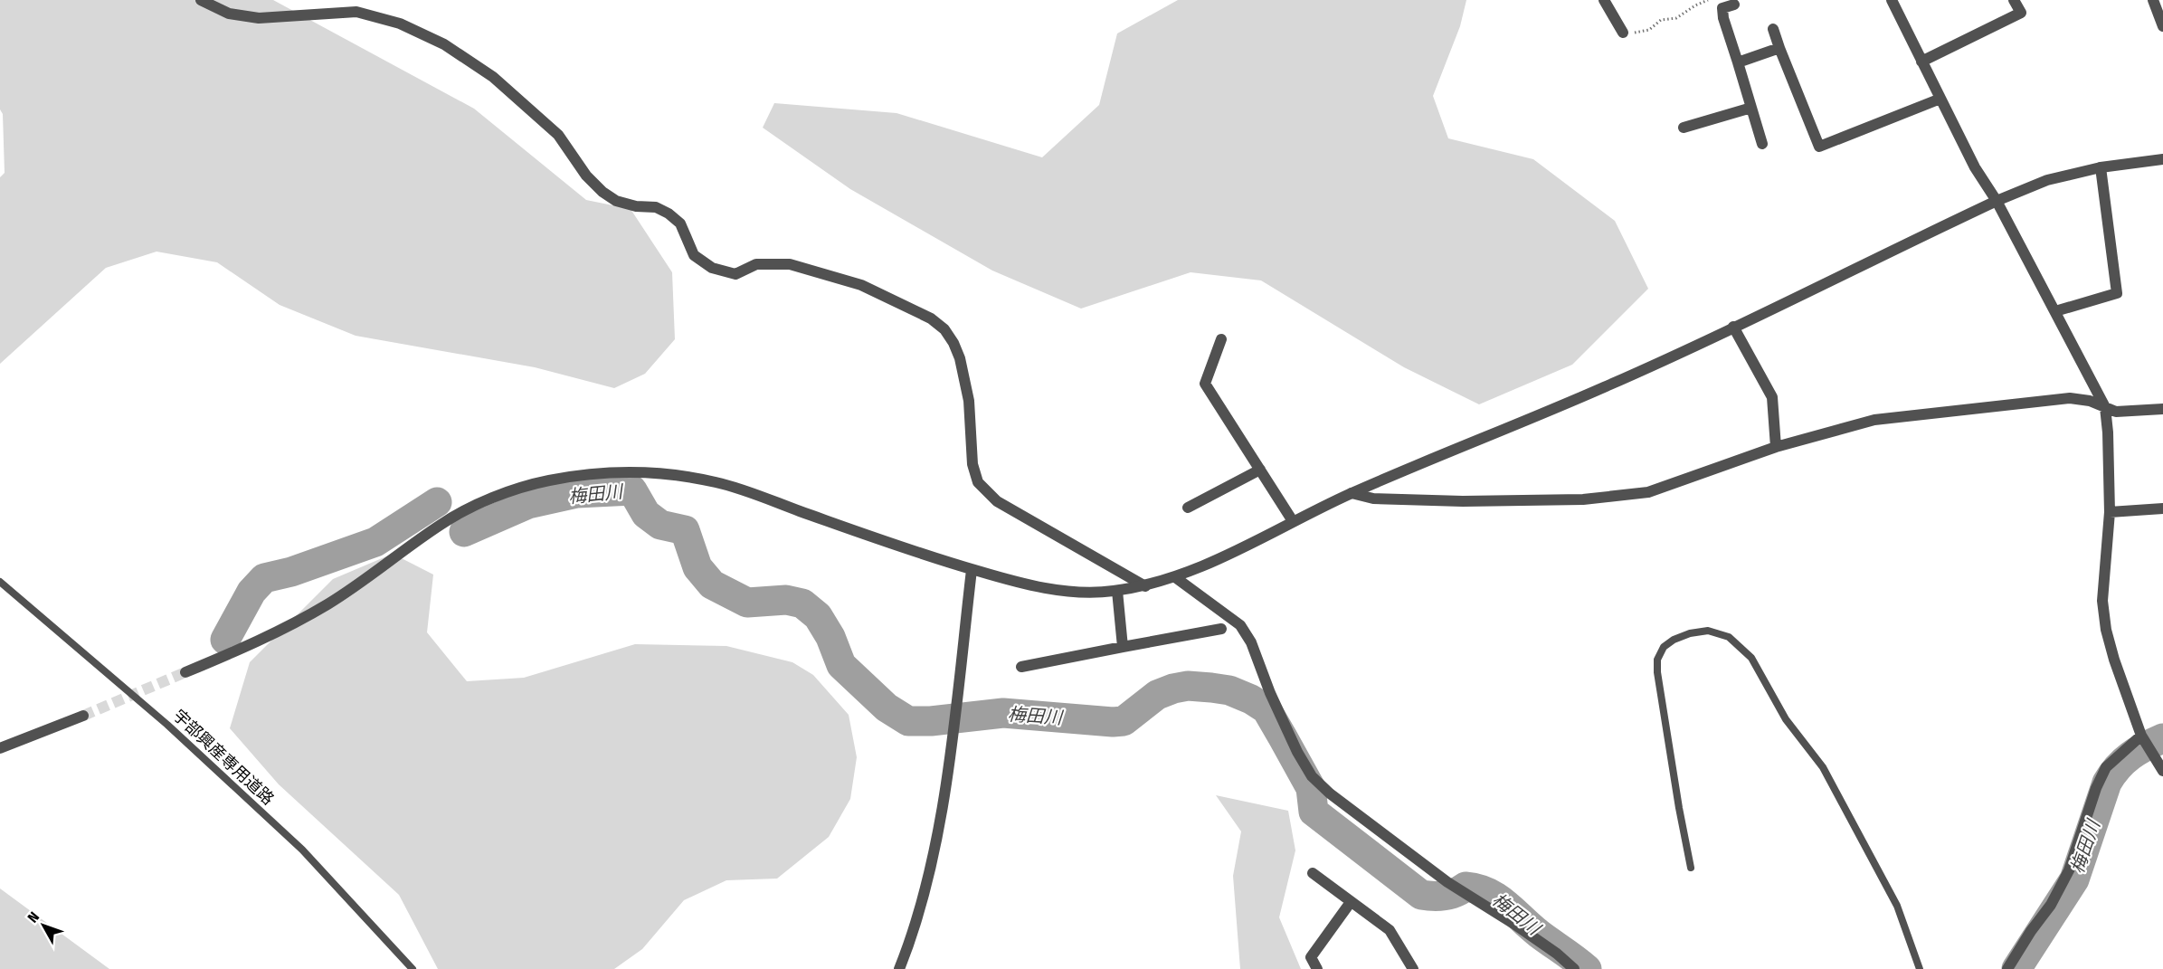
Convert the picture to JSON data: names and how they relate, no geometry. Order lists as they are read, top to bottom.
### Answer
{
  "streets": {
    "lane": ["宇部興産専用道路"]
  },
  "water": ["梅田川"],
  "north": "top left"
}
